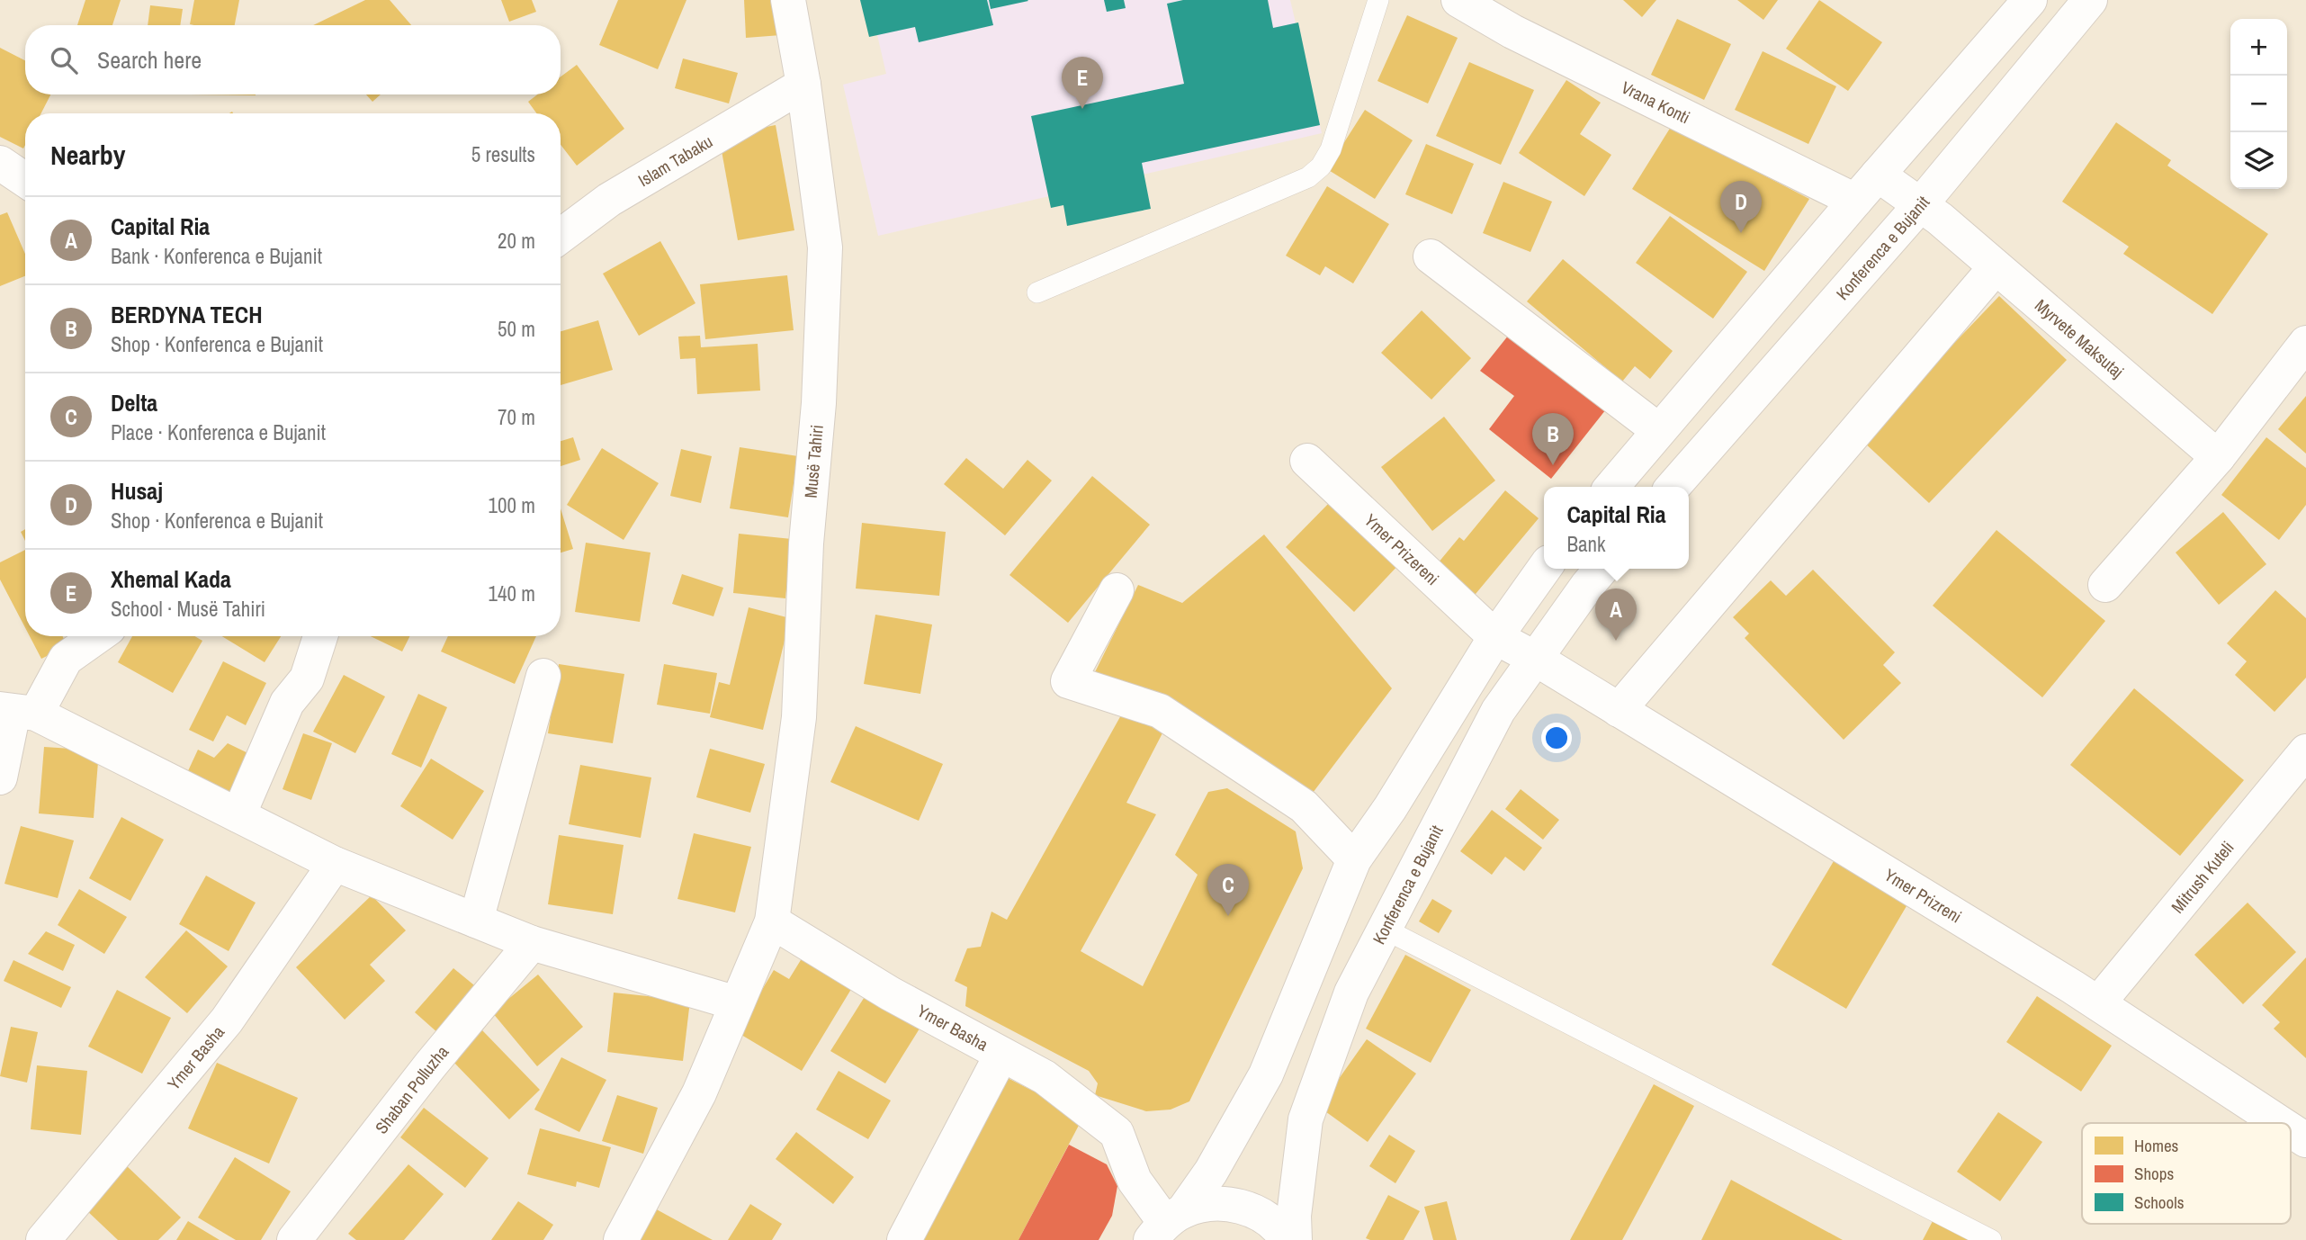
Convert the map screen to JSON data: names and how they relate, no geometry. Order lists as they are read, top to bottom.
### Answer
{
  "streets": {
    "street": [
      "Vrana Konti",
      "Islam Tabaku",
      "Konferenca e Bujanit",
      "Myrvete Maksutaj",
      "Musë Tahiri",
      "Ymer Prizereni",
      "Mitrush Kuteli",
      "Ymer Prizreni",
      "Ymer Basha",
      "Shaban Polluzha"
    ]
  },
  "crossings": [
    ["Islam Tabaku", "Musë Tahiri"],
    ["Konferenca e Bujanit", "Myrvete Maksutaj"],
    ["Konferenca e Bujanit", "Ymer Prizereni"],
    ["Konferenca e Bujanit", "Ymer Prizreni"],
    ["Musë Tahiri", "Ymer Basha"],
    ["Ymer Prizereni", "Ymer Prizreni"],
    ["Mitrush Kuteli", "Ymer Prizreni"]
  ],
  "legend": ["Homes", "Shops", "Schools"],
  "page": {
    "map_buttons": ["+", "−"],
    "search": "Search here",
    "pins": [
      "E",
      "D",
      "B",
      "A",
      "C"
    ],
    "heading": ["Nearby", "5 results"],
    "list": [
      {
        "mark": "A",
        "name": "Capital Ria",
        "note": "Bank · Konferenca e Bujanit",
        "value": "20 m"
      },
      {
        "mark": "B",
        "name": "BERDYNA TECH",
        "note": "Shop · Konferenca e Bujanit",
        "value": "50 m"
      },
      {
        "mark": "C",
        "name": "Delta",
        "note": "Place · Konferenca e Bujanit",
        "value": "70 m"
      },
      {
        "mark": "D",
        "name": "Husaj",
        "note": "Shop · Konferenca e Bujanit",
        "value": "100 m"
      },
      {
        "mark": "E",
        "name": "Xhemal Kada",
        "note": "School · Musë Tahiri",
        "value": "140 m"
      }
    ],
    "popup": ["Capital Ria", "Bank"]
  }
}
